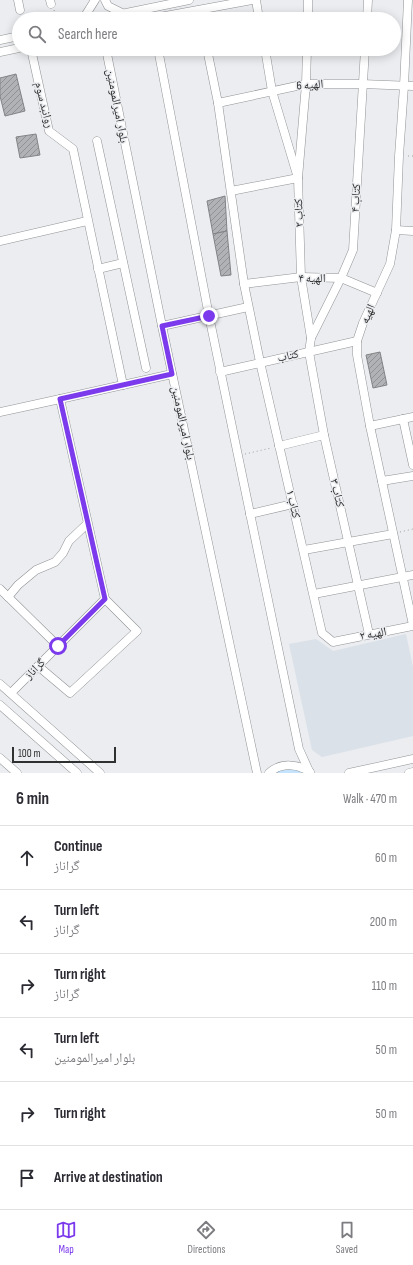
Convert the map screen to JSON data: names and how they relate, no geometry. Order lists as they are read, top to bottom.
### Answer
{
  "streets": {
    "street": [
      "الهیه 6",
      "روانبد سوم",
      "بلوار امیرالمومنین",
      "کتاب ۴",
      "کتاب ۲",
      "الهیه ۴",
      "الهیه",
      "کتاب",
      "کتاب ۳",
      "کتاب ۱",
      "الهیه ۲",
      "گراناز"
    ]
  },
  "crossings": [
    ["الهیه 6", "کتاب ۴"],
    ["الهیه 6", "کتاب ۲"],
    ["الهیه 6", "الهیه"],
    ["الهیه 6", "کتاب ۱"],
    ["کتاب ۴", "کتاب ۲"],
    ["کتاب ۴", "الهیه ۴"],
    ["کتاب ۴", "کتاب ۳"],
    ["کتاب ۲", "الهیه ۴"],
    ["کتاب ۲", "کتاب ۳"],
    ["الهیه ۴", "الهیه"],
    ["الهیه ۴", "کتاب ۱"],
    ["الهیه", "کتاب"],
    ["الهیه", "الهیه ۲"],
    ["کتاب", "کتاب ۳"],
    ["کتاب", "کتاب ۱"],
    ["کتاب ۳", "الهیه ۲"],
    ["کتاب ۱", "الهیه ۲"]
  ],
  "scale_bar": "100 m",
  "page": {
    "search": "Search here",
    "scale": "100 m",
    "heading": ["6 min", "Walk · 470 m"],
    "list": [
      ["Continue", "گراناز", "60 m"],
      ["Turn left", "گراناز", "200 m"],
      ["Turn right", "گراناز", "110 m"],
      ["Turn left", "بلوار امیرالمومنین", "50 m"],
      ["Turn right", "50 m"],
      "Arrive at destination"
    ],
    "nav": ["Map", "Directions", "Saved"]
  }
}
